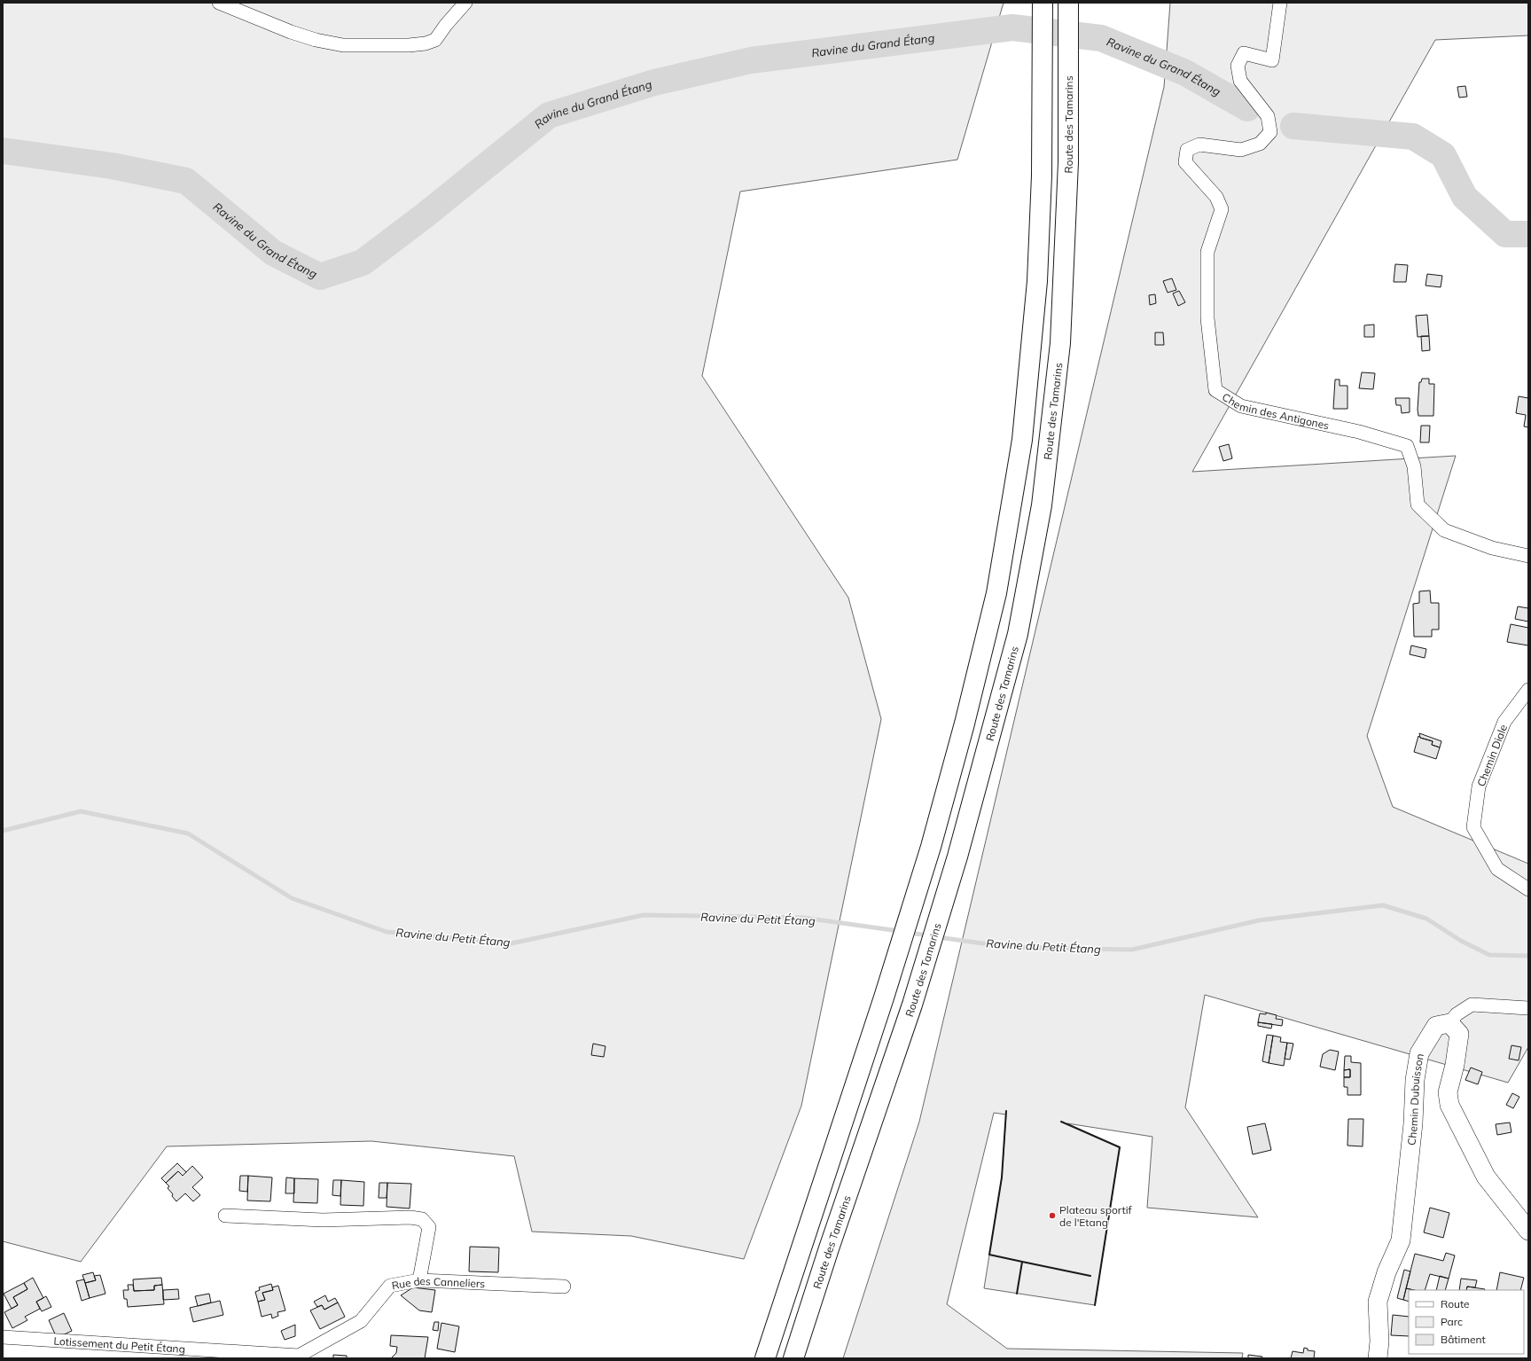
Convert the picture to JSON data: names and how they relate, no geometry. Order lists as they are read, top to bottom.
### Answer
{
  "streets": {
    "highway": ["Route des Tamarins"],
    "main road": ["Chemin Dubuisson"],
    "street": [
      "Chemin des Antigones",
      "Chemin Diale",
      "Rue des Canneliers",
      "Lotissement du Petit Étang"
    ]
  },
  "crossings": [
    ["Rue des Canneliers", "Lotissement du Petit Étang"]
  ],
  "water": ["Ravine du Grand Étang", "Ravine du Petit Étang"],
  "places": ["Plateau sportif de l'Etang"],
  "legend": ["Route", "Parc", "Bâtiment"]
}
